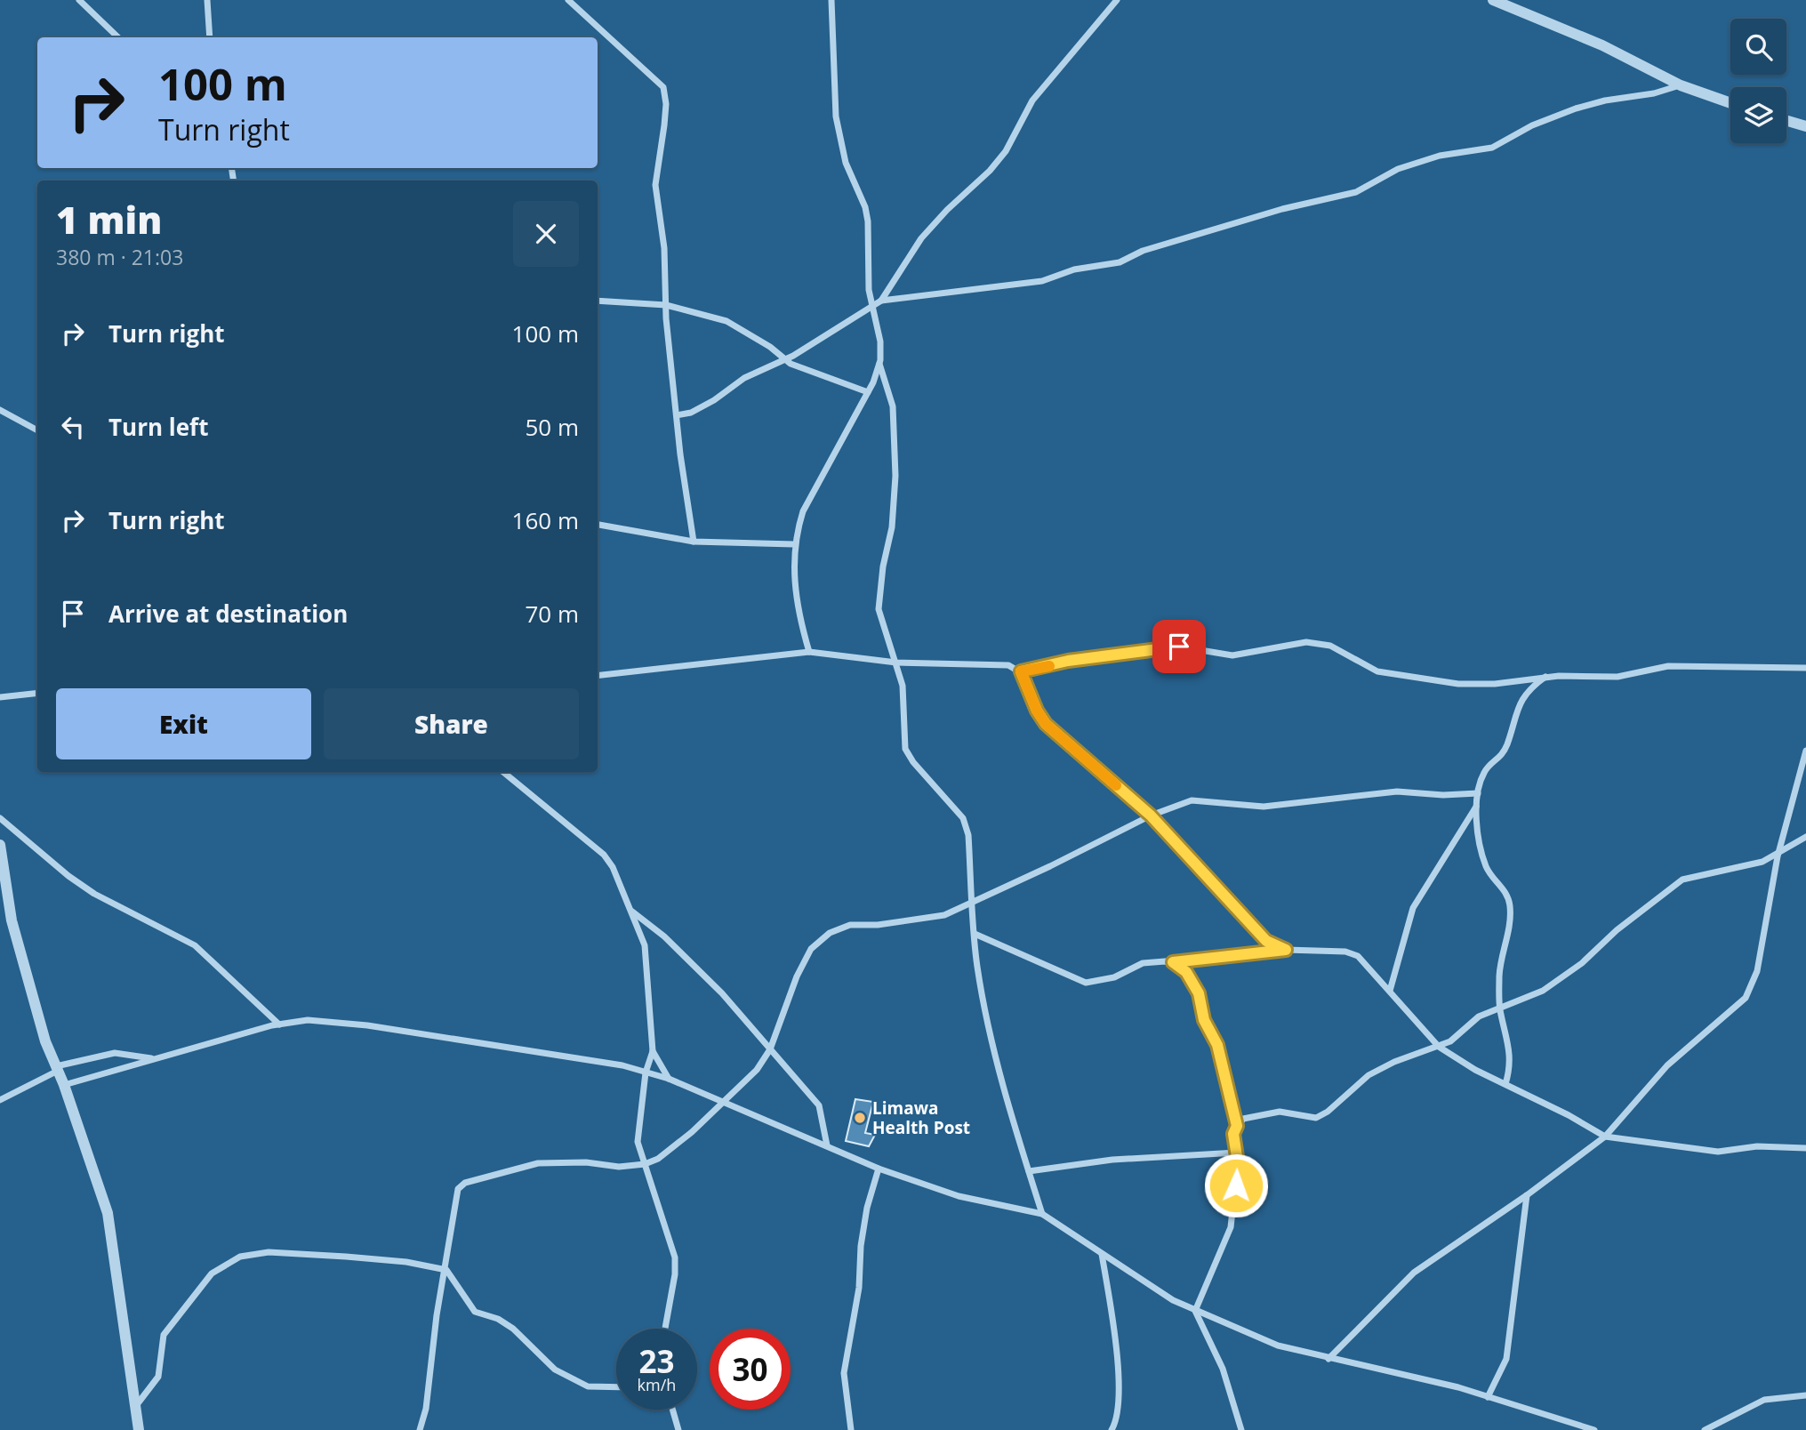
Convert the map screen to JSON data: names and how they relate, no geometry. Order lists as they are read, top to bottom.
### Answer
{
  "places": ["Limawa Health Post"],
  "page": {
    "turn": ["100 m", "Turn right"],
    "heading": ["1 min", "380 m · 21:03"],
    "list": [
      {
        "name": "Turn right",
        "value": "100 m"
      },
      {
        "name": "Turn left",
        "value": "50 m"
      },
      {
        "name": "Turn right",
        "value": "160 m"
      },
      {
        "name": "Arrive at destination",
        "value": "70 m"
      }
    ],
    "buttons": ["Exit", "Share"],
    "speed": "23 km/h",
    "limit": "30"
  }
}
